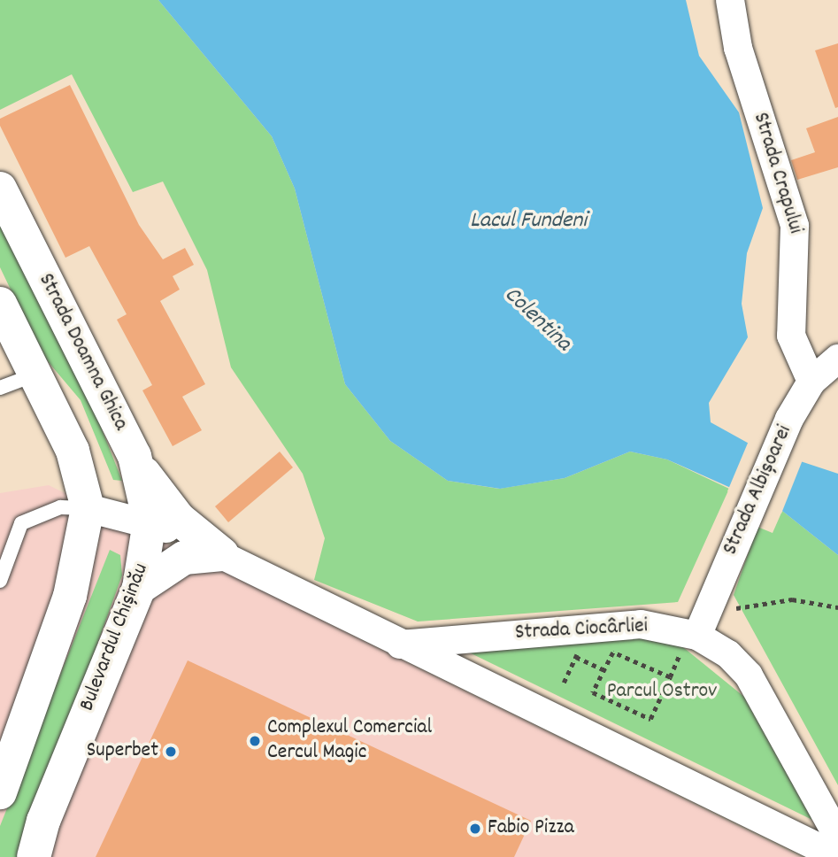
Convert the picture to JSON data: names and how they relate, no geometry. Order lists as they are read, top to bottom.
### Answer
{
  "streets": {
    "main road": ["Strada Doamna Ghica", "Bulevardul Chișinău"],
    "street": ["Strada Crapului", "Strada Albișoarei", "Strada Ciocârliei"]
  },
  "crossings": [
    ["Strada Crapului", "Strada Albișoarei"],
    ["Strada Doamna Ghica", "Bulevardul Chișinău"],
    ["Strada Albișoarei", "Strada Ciocârliei"]
  ],
  "water": ["Lacul Fundeni", "Colentina"],
  "parks": ["Parcul Ostrov"],
  "places": ["Complexul Comercial Cercul Magic", "Superbet", "Fabio Pizza"]
}
